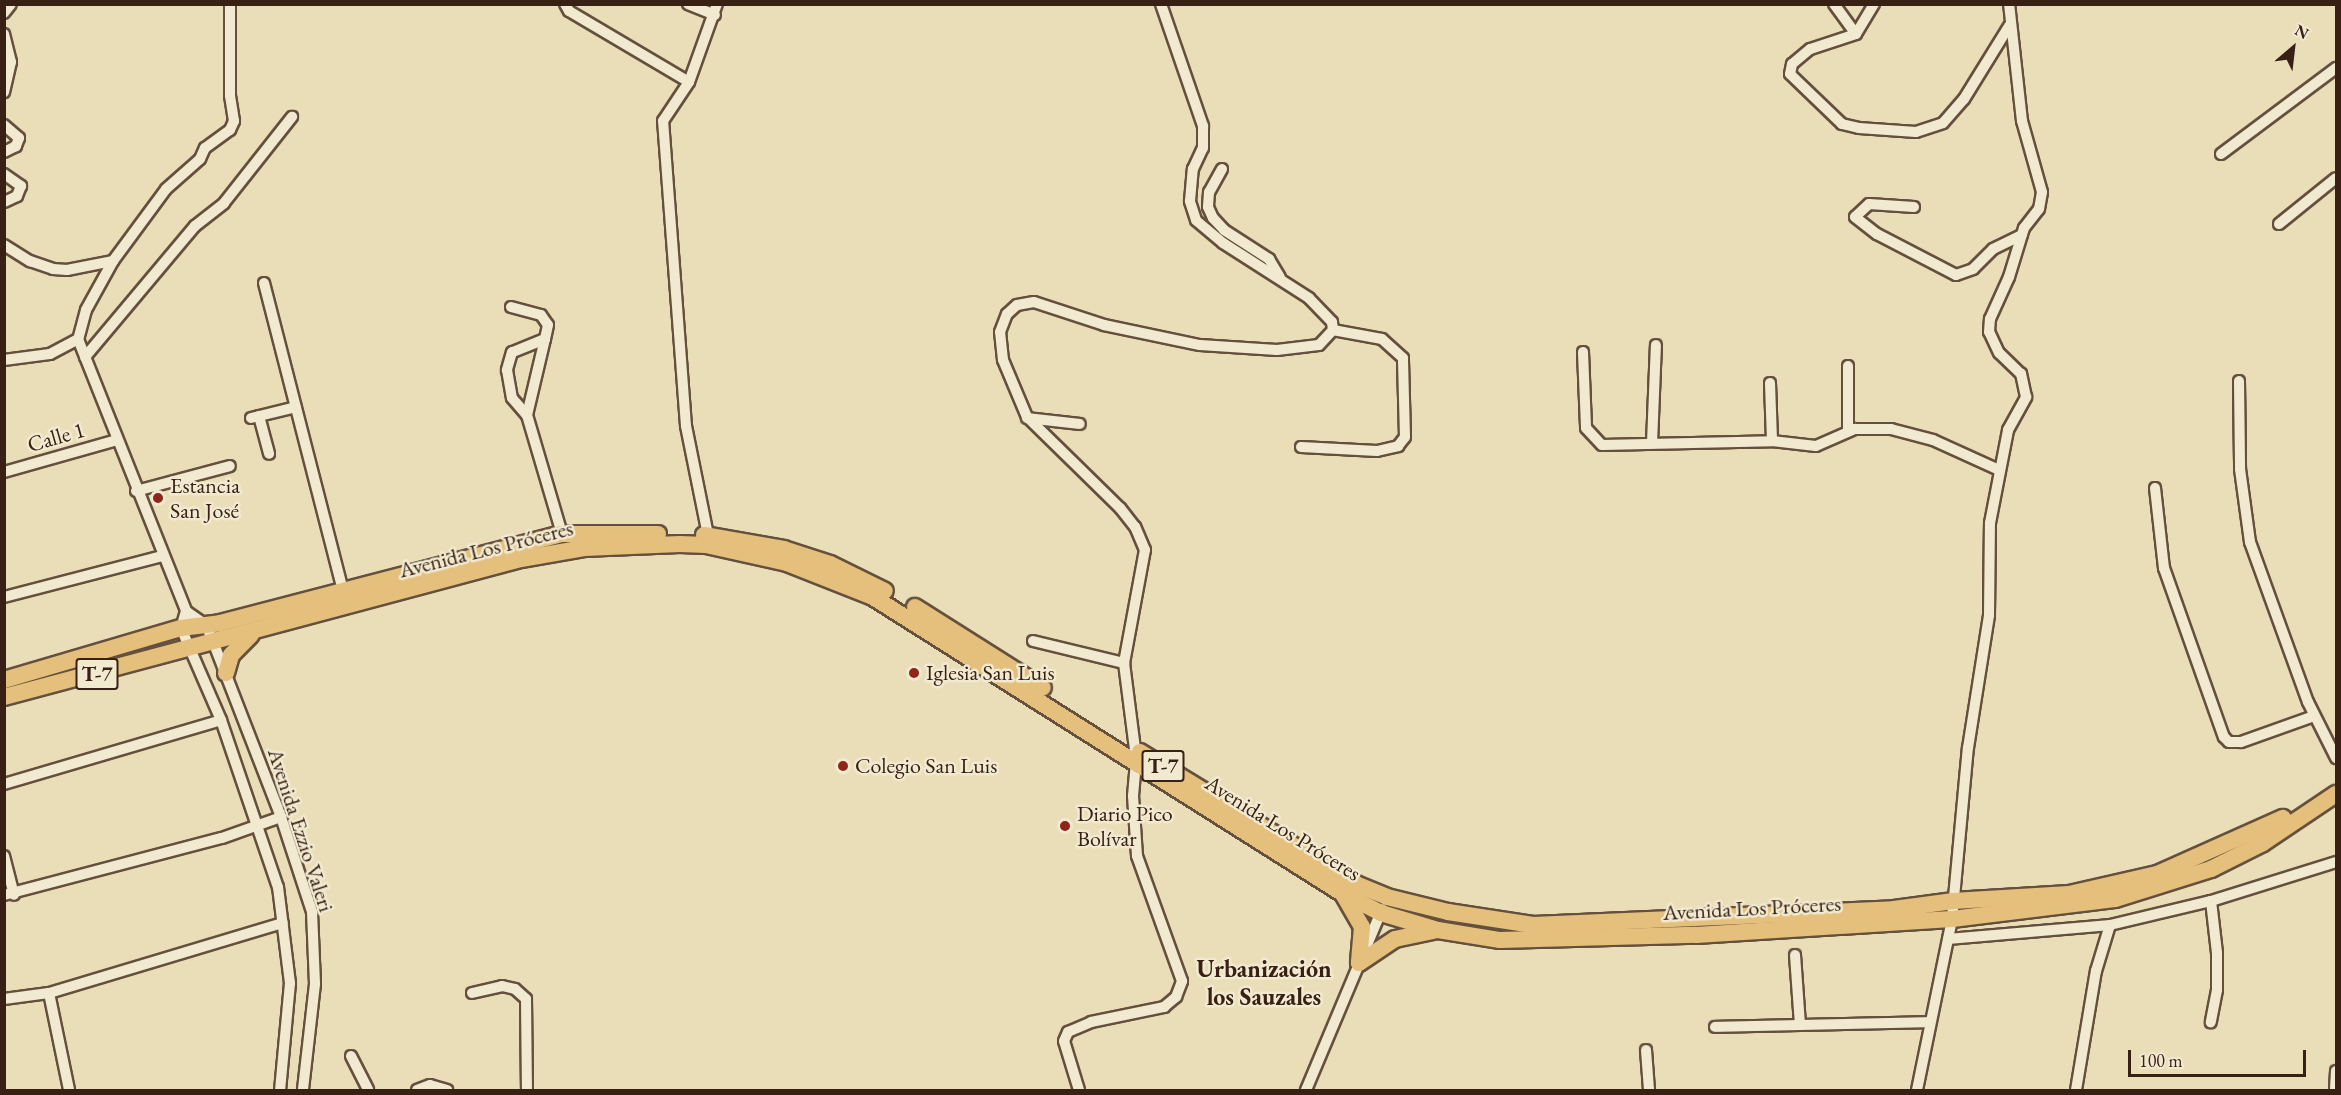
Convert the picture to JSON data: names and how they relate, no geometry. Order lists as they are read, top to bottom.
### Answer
{
  "streets": {
    "highway": ["Avenida Los Próceres", "T-7"],
    "street": ["Calle 1", "Avenida Ezzio Valeri"]
  },
  "crossings": [
    ["Avenida Los Próceres", "T-7"],
    ["Avenida Los Próceres", "Avenida Ezzio Valeri"]
  ],
  "districts": ["Urbanización los Sauzales"],
  "places": [
    "Estancia San José",
    "Iglesia San Luis",
    "Colegio San Luis",
    "Diario Pico Bolívar"
  ],
  "scale_bar": "100 m",
  "north": "top right"
}
